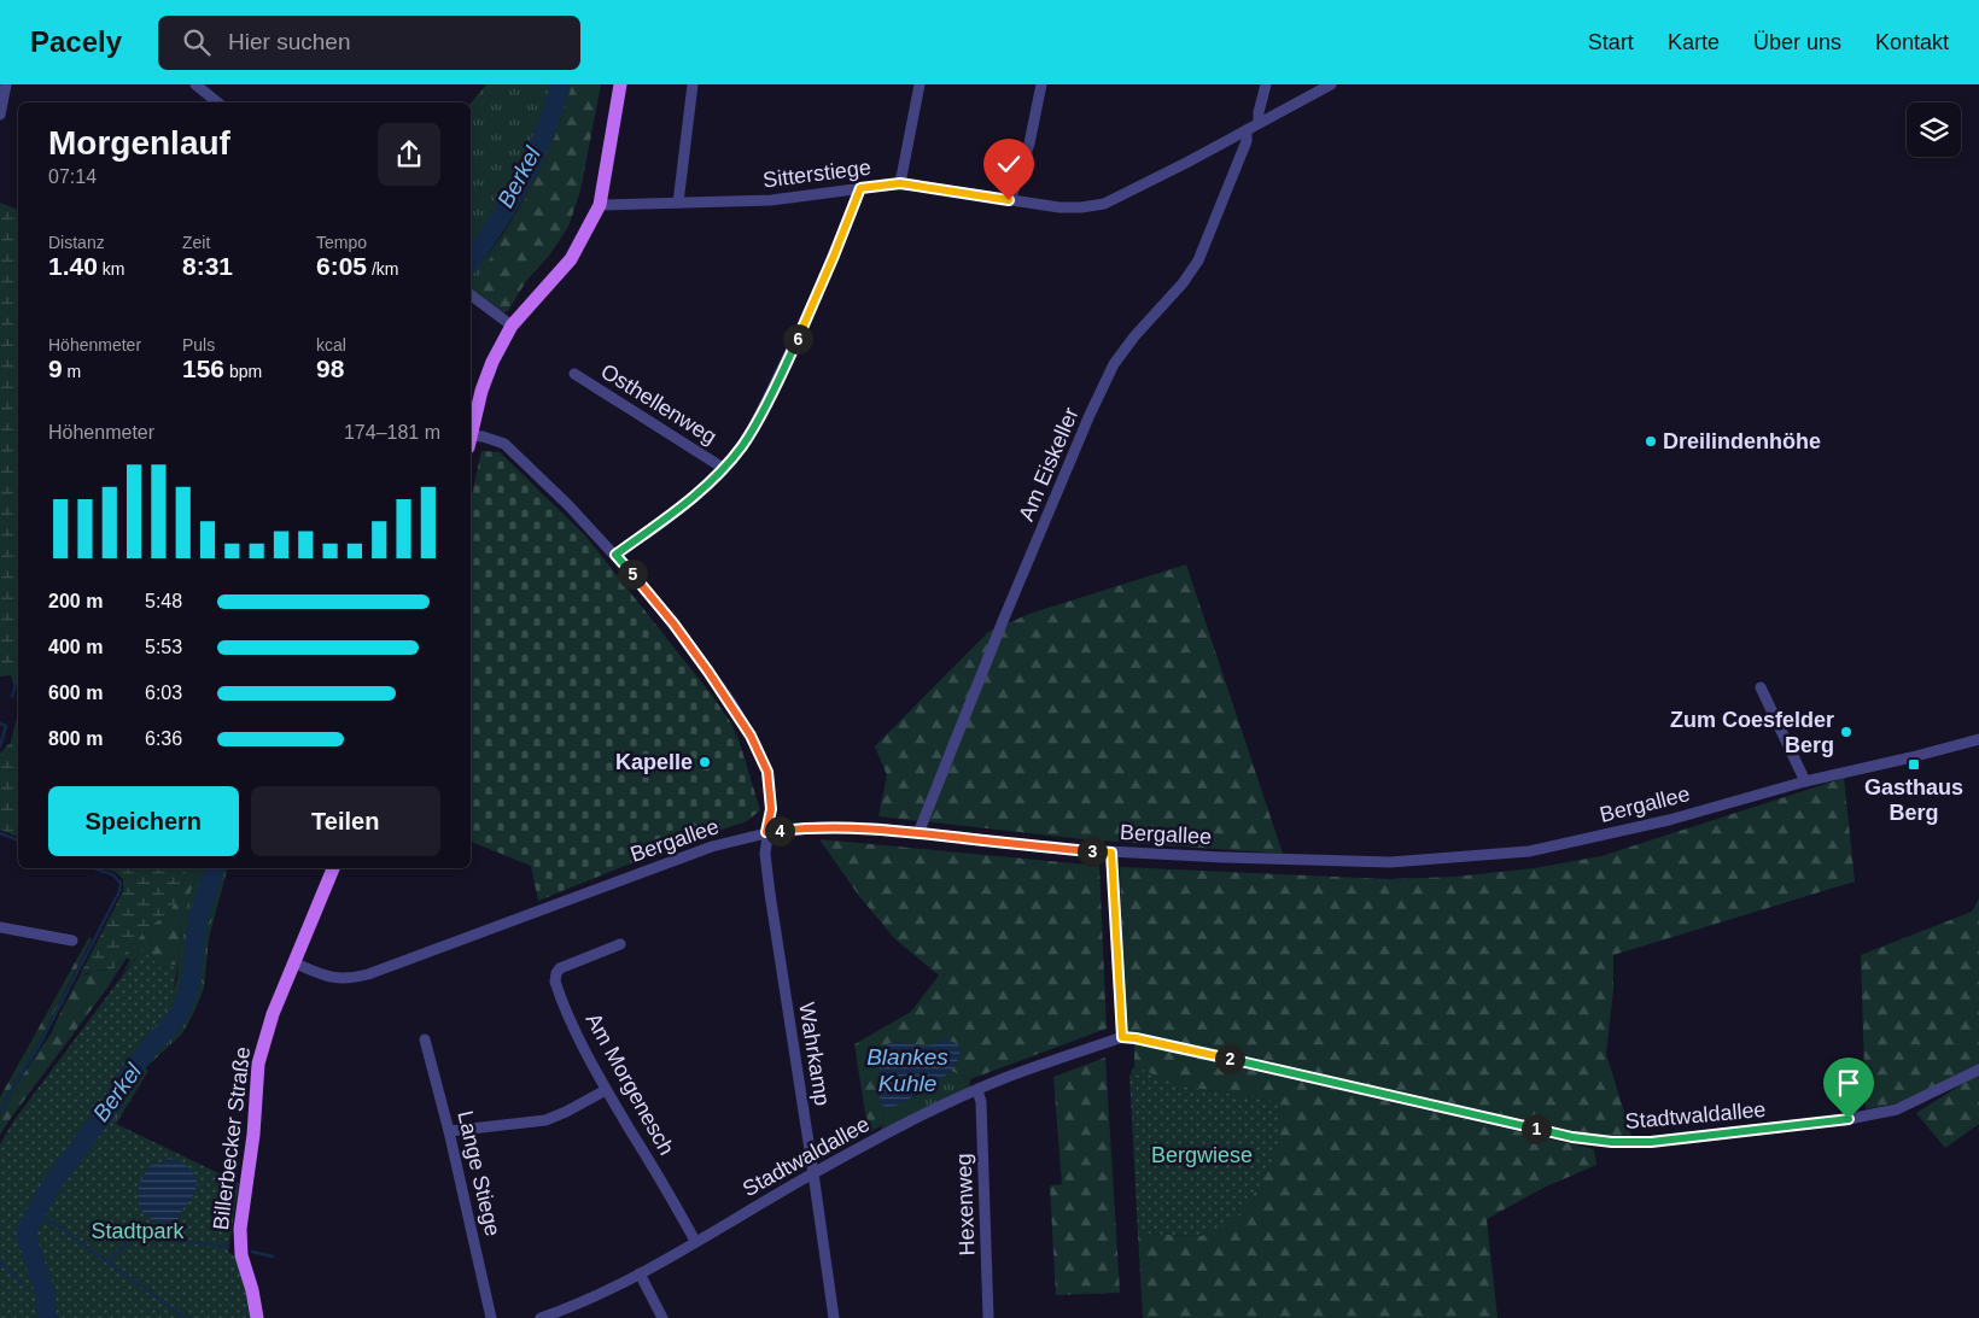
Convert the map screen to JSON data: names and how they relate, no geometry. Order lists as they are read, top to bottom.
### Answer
{
  "streets": {
    "main road": ["Billerbecker Straße"],
    "street": [
      "Sitterstiege",
      "Osthellenweg",
      "Am Eiskeller",
      "Bergallee",
      "Wahrkamp",
      "Am Morgenesch",
      "Stadtwaldallee",
      "Lange Stiege",
      "Hexenweg"
    ]
  },
  "crossings": [
    ["Sitterstiege", "Osthellenweg"],
    ["Sitterstiege", "Am Eiskeller"],
    ["Osthellenweg", "Wahrkamp"],
    ["Am Eiskeller", "Bergallee"],
    ["Bergallee", "Wahrkamp"],
    ["Bergallee", "Billerbecker Straße"],
    ["Wahrkamp", "Stadtwaldallee"],
    ["Am Morgenesch", "Stadtwaldallee"],
    ["Stadtwaldallee", "Hexenweg"]
  ],
  "water": ["Berkel", "Blankes Kuhle"],
  "parks": ["Bergwiese", "Stadtpark"],
  "places": {
    "other": ["Dreilindenhöhe", "Zum Coesfelder Berg", "Kapelle"],
    "transit": ["Gasthaus Berg"]
  },
  "page": {
    "header": "Pacely",
    "search": "Hier suchen",
    "nav": [
      "Start",
      "Karte",
      "Über uns",
      "Kontakt"
    ],
    "heading": ["Morgenlauf", "07:14"],
    "stats": [
      ["Distanz", "1.40 km"],
      ["Zeit", "8:31"],
      ["Tempo", "6:05 /km"],
      ["Höhenmeter", "9 m"],
      ["Puls", "156 bpm"],
      ["kcal", "98"]
    ],
    "pins": [
      "6",
      "5",
      "4",
      "3",
      "2",
      "1"
    ],
    "chart": ["Höhenmeter", "174–181 m"],
    "list": [
      {
        "name": "200 m",
        "note": "5:48"
      },
      {
        "name": "400 m",
        "note": "5:53"
      },
      {
        "name": "600 m",
        "note": "6:03"
      },
      {
        "name": "800 m",
        "note": "6:36"
      }
    ],
    "buttons": ["Speichern", "Teilen"]
  }
}
